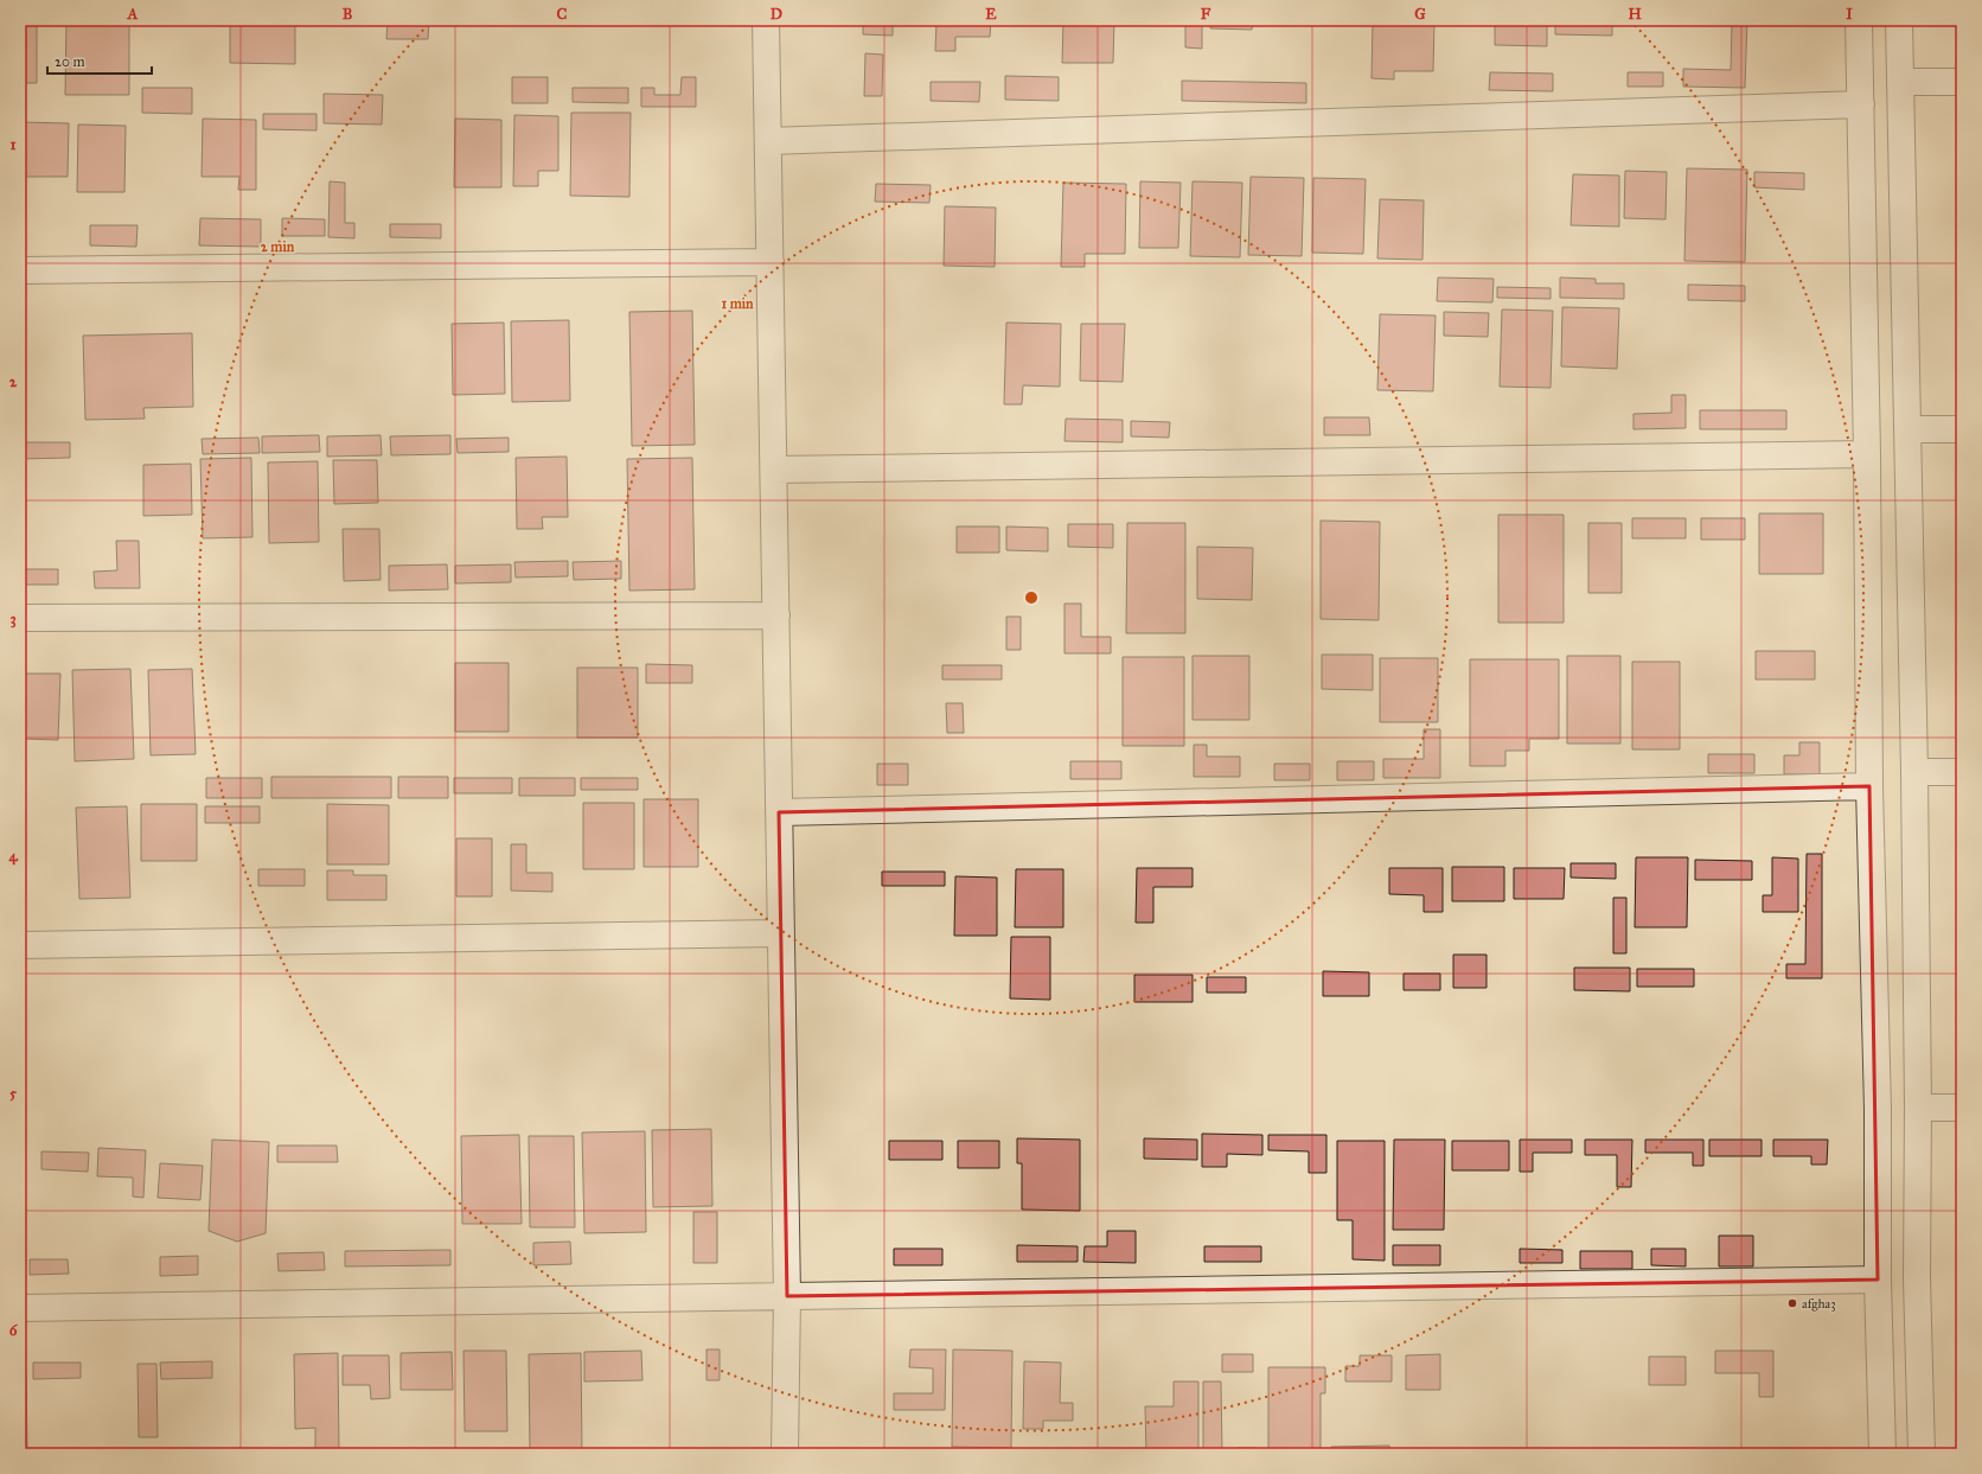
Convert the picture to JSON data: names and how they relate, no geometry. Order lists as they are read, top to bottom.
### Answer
{
  "places": ["afgha3"],
  "scale_bar": "20 m",
  "grid": {
    "columns": [
      "A",
      "B",
      "C",
      "D",
      "E",
      "F",
      "G",
      "H",
      "I"
    ],
    "rows": [
      "1",
      "2",
      "3",
      "4",
      "5",
      "6"
    ]
  },
  "rings": ["2 min", "1 min"]
}
